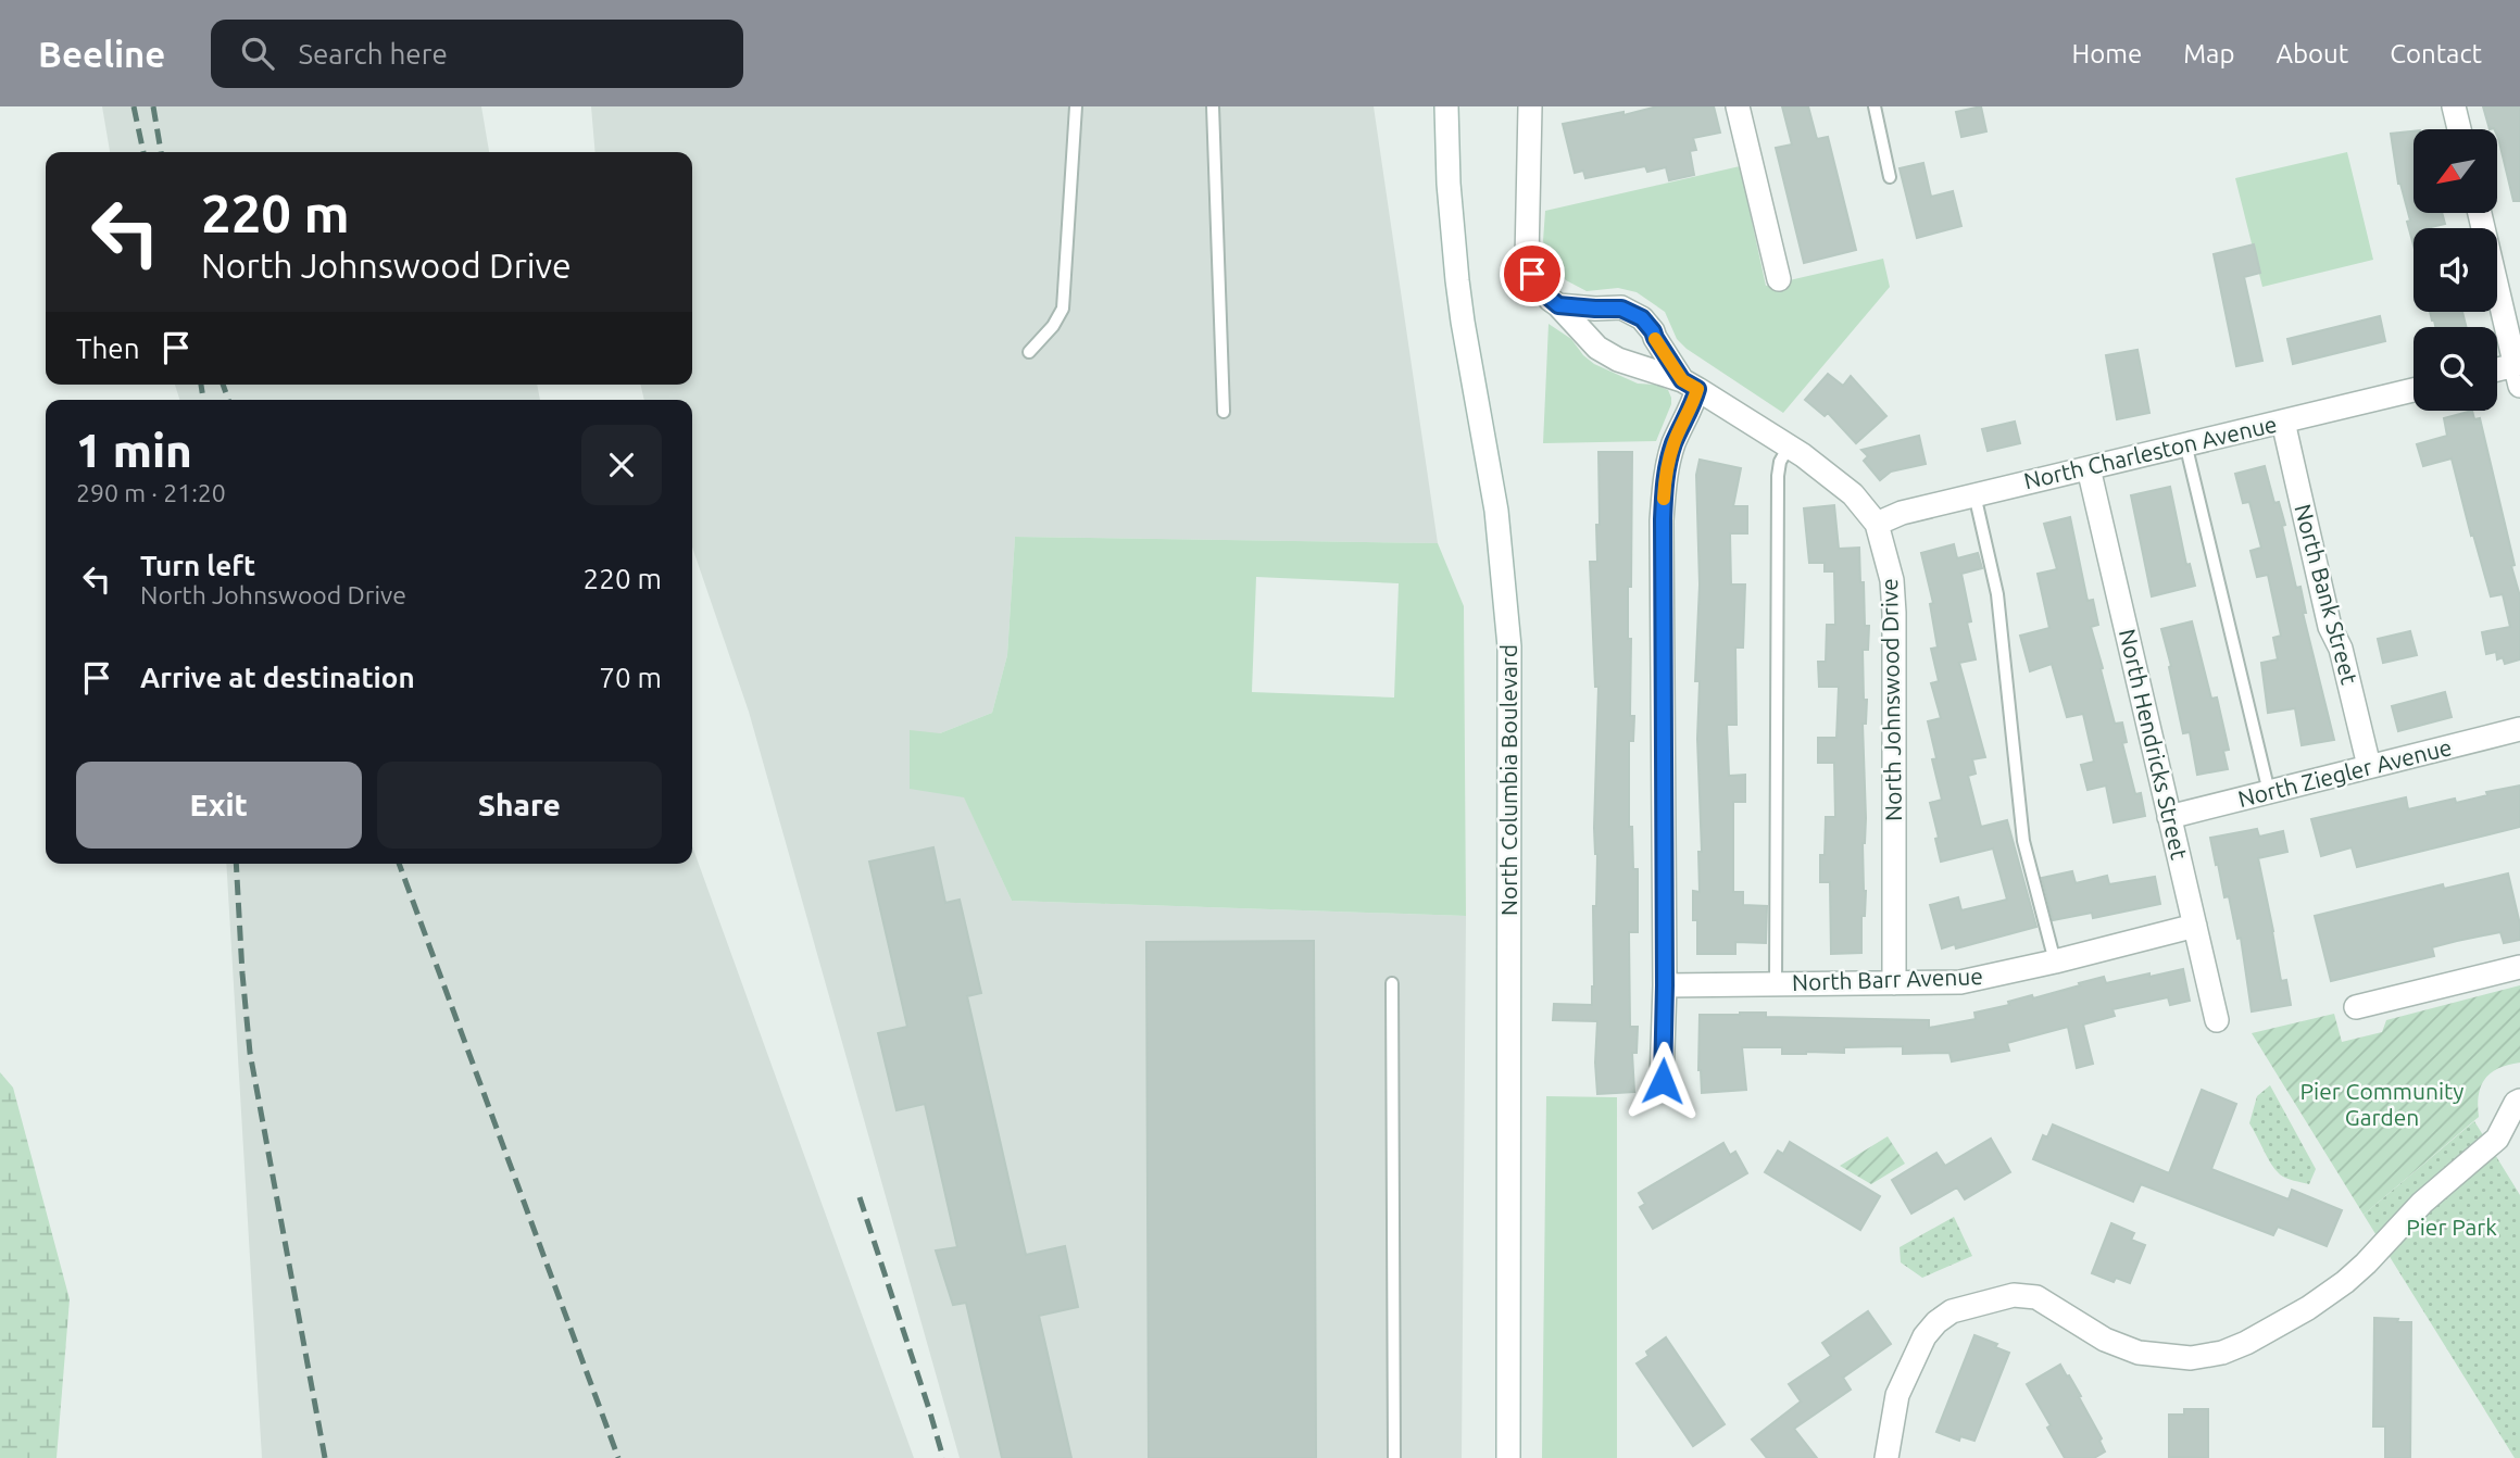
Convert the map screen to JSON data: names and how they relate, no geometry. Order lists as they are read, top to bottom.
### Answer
{
  "streets": {
    "street": [
      "North Charleston Avenue",
      "North Bank Street",
      "North Johnswood Drive",
      "North Hendricks Street",
      "North Ziegler Avenue",
      "North Columbia Boulevard",
      "North Barr Avenue"
    ]
  },
  "crossings": [
    ["North Charleston Avenue", "North Bank Street"],
    ["North Charleston Avenue", "North Johnswood Drive"],
    ["North Charleston Avenue", "North Hendricks Street"],
    ["North Bank Street", "North Ziegler Avenue"],
    ["North Johnswood Drive", "North Barr Avenue"],
    ["North Hendricks Street", "North Ziegler Avenue"],
    ["North Hendricks Street", "North Barr Avenue"]
  ],
  "parks": ["Pier Community Garden", "Pier Park"],
  "north": "bottom left",
  "page": {
    "header": "Beeline",
    "search": "Search here",
    "nav": [
      "Home",
      "Map",
      "About",
      "Contact"
    ],
    "turn": ["220 m", "North Johnswood Drive"],
    "then": "Then",
    "heading": ["1 min", "290 m · 21:20"],
    "list": [
      {
        "name": "Turn left",
        "note": "North Johnswood Drive",
        "value": "220 m"
      },
      {
        "name": "Arrive at destination",
        "value": "70 m"
      }
    ],
    "buttons": ["Exit", "Share"]
  }
}
